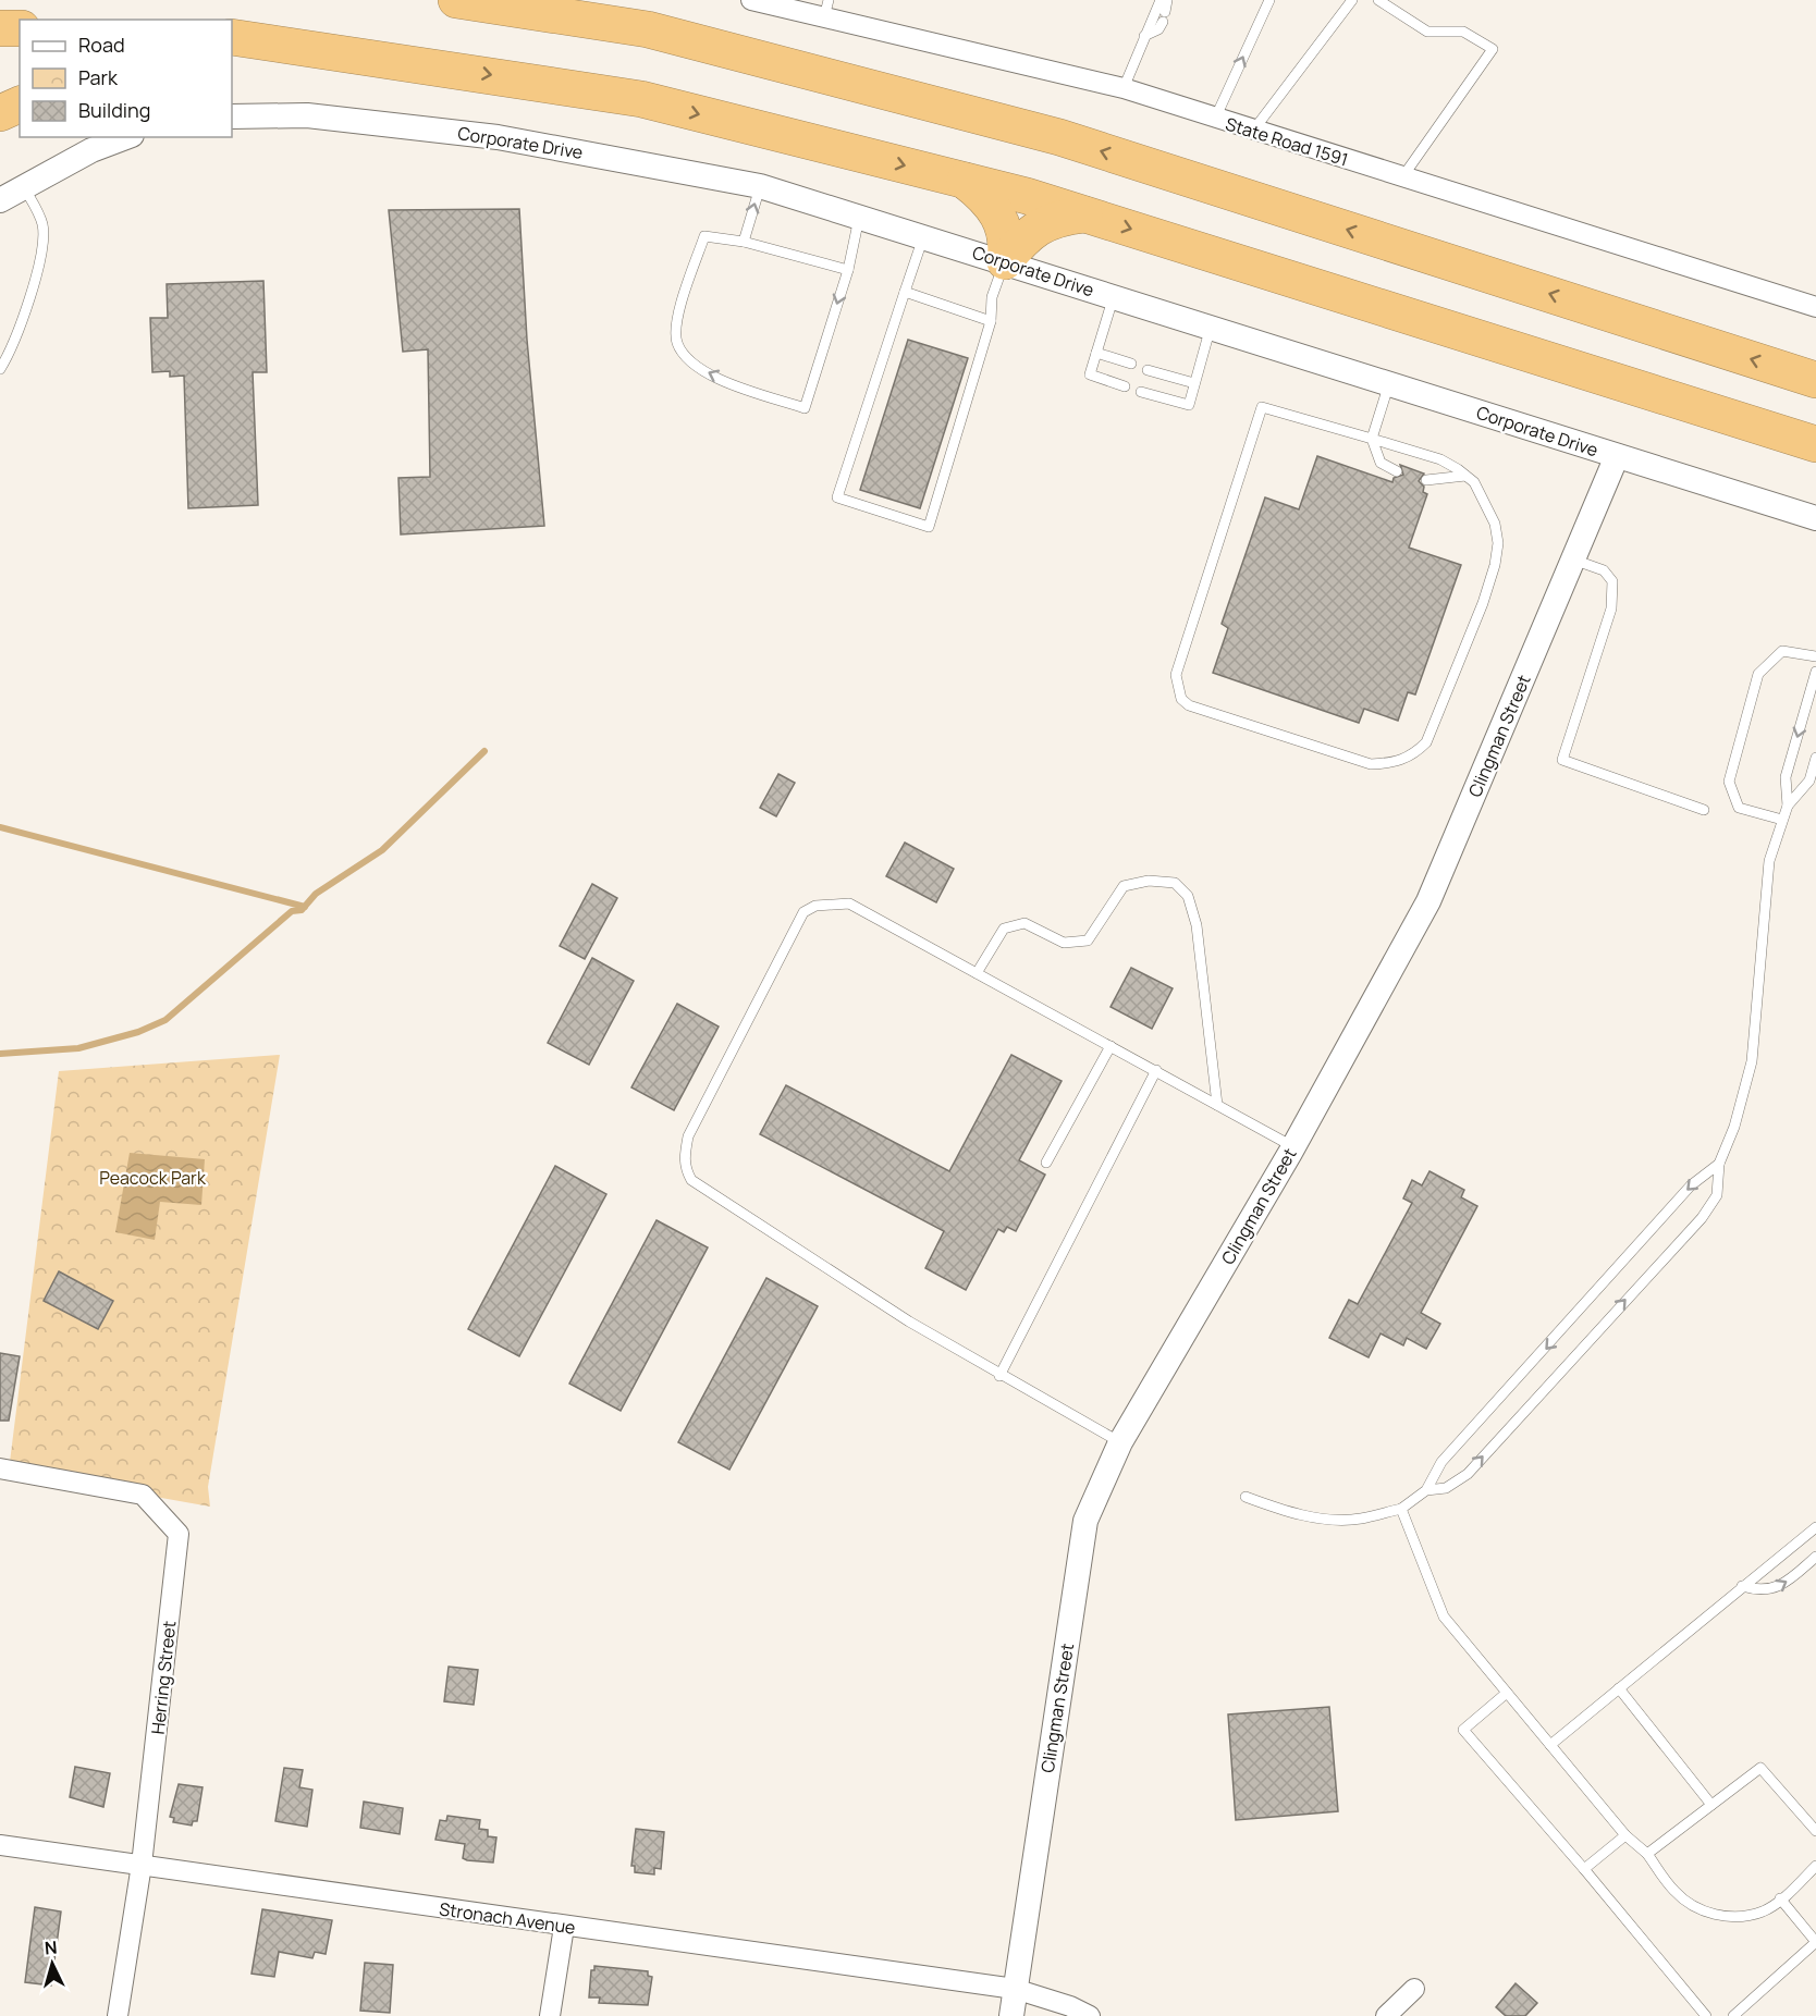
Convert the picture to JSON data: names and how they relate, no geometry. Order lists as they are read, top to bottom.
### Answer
{
  "streets": {
    "street": [
      "State Road 1591",
      "Corporate Drive",
      "Clingman Street",
      "Herring Street",
      "Stronach Avenue"
    ]
  },
  "crossings": [
    ["Corporate Drive", "Clingman Street"],
    ["Clingman Street", "Stronach Avenue"],
    ["Herring Street", "Stronach Avenue"]
  ],
  "parks": ["Peacock Park"],
  "legend": ["Road", "Park", "Building"],
  "north": "top"
}
